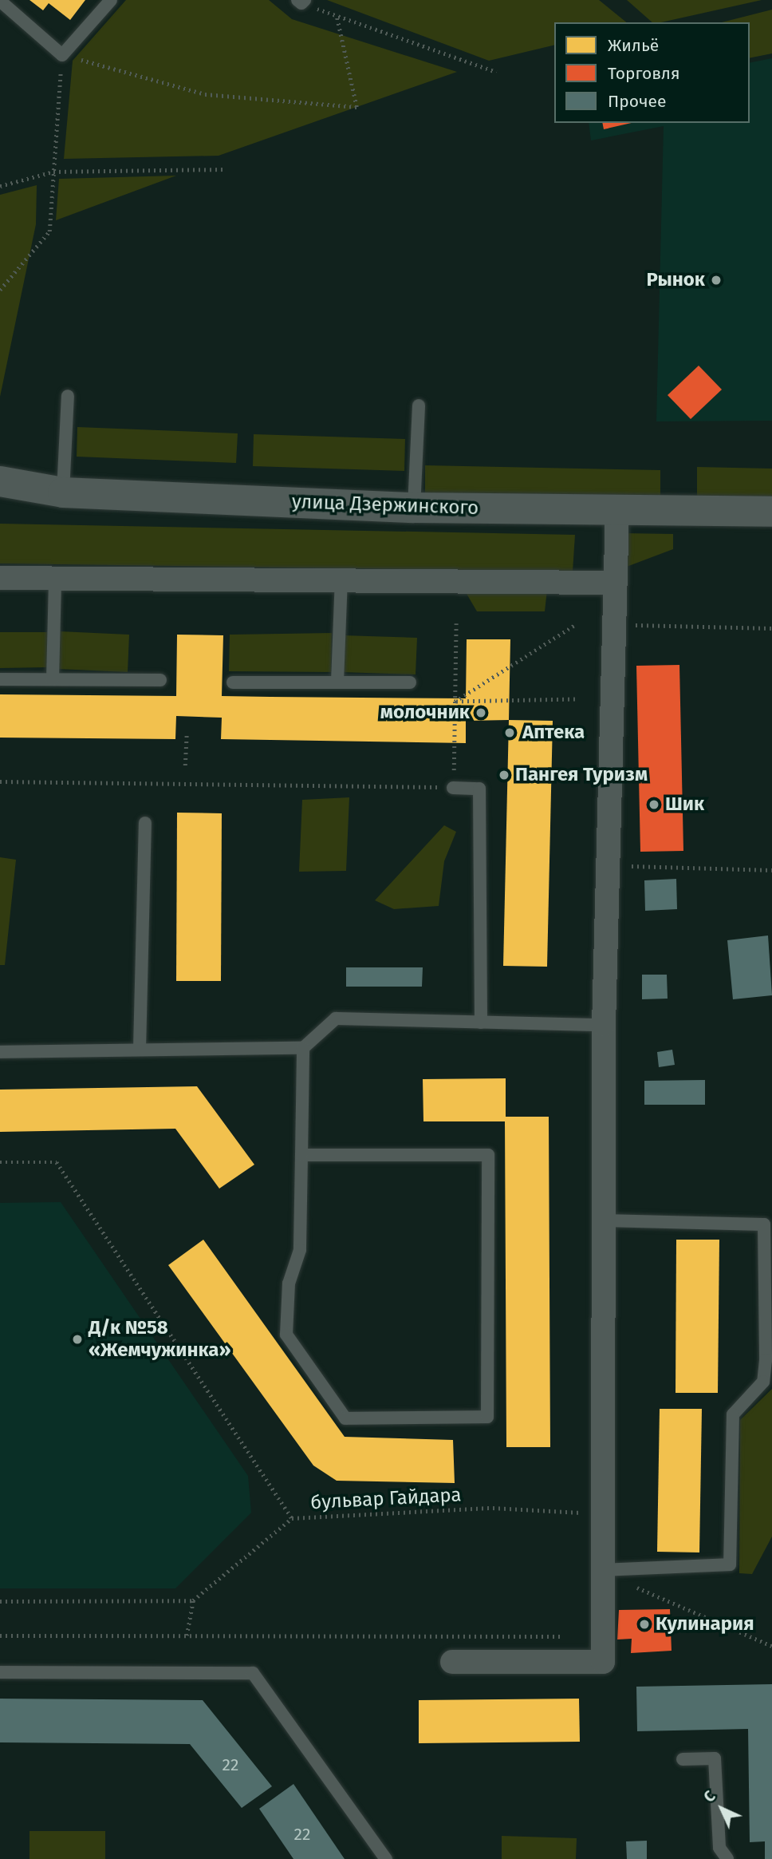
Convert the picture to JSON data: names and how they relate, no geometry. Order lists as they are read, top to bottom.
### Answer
{
  "streets": {
    "street": ["улица Дзержинского"],
    "path": ["бульвар Гайдара"]
  },
  "places": [
    "Рынок",
    "молочник",
    "Аптека",
    "Пангея Туризм",
    "Шик",
    "Д/к №58 «Жемчужинка»",
    "Кулинария"
  ],
  "house_numbers": ["22", "22"],
  "legend": ["Жильё", "Торговля", "Прочее"],
  "north": "top left"
}
